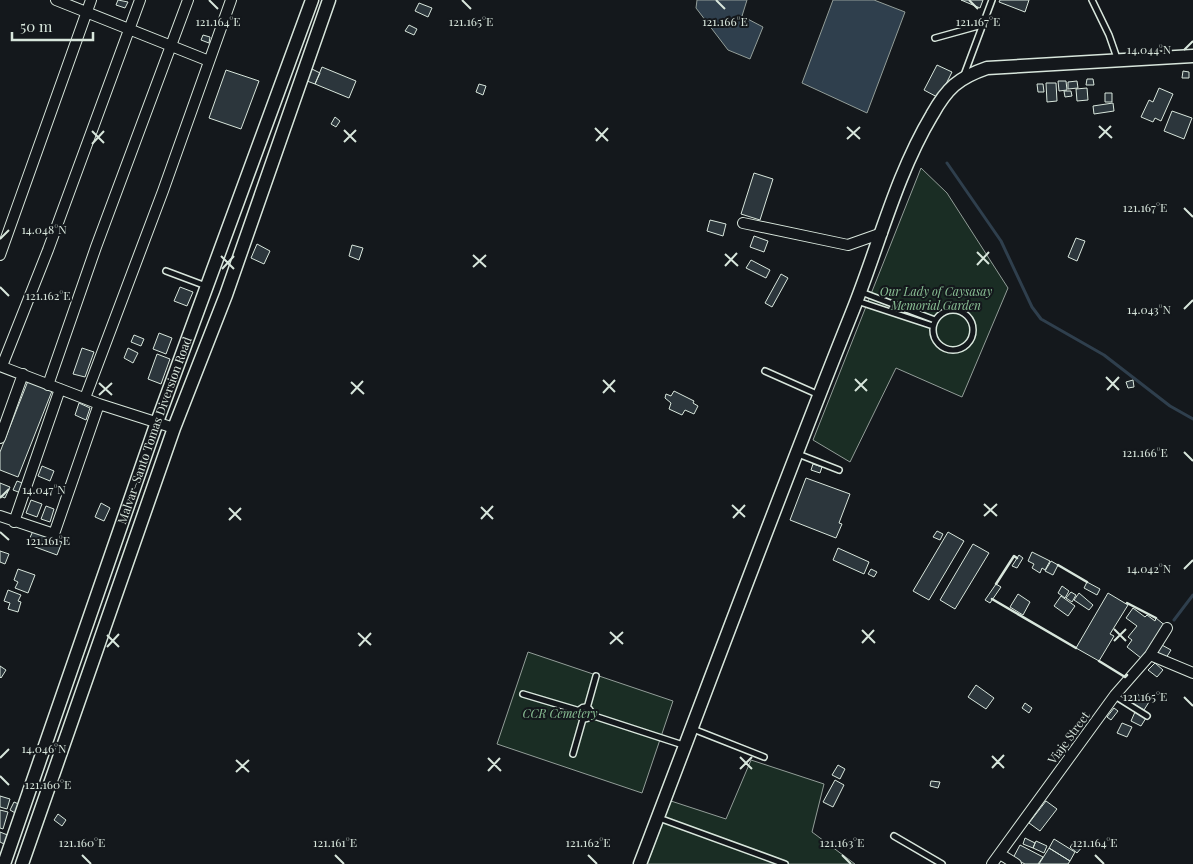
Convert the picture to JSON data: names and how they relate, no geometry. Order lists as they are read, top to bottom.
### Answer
{
  "streets": {
    "street": ["Malvar–Santo Tomas Diversion Road", "Viaje Street"]
  },
  "parks": ["Our Lady of Caysasay Memorial Garden", "CCR Cemetery"],
  "scale_bar": "50 m",
  "coordinates": [
    "121.164°E",
    "121.165°E",
    "121.166°E",
    "121.167°E",
    "14.044°N",
    "14.048°N",
    "121.162°E",
    "14.043°N",
    "14.047°N",
    "121.161°E",
    "14.042°N",
    "14.046°N",
    "121.160°E",
    "121.163°E"
  ]
}
